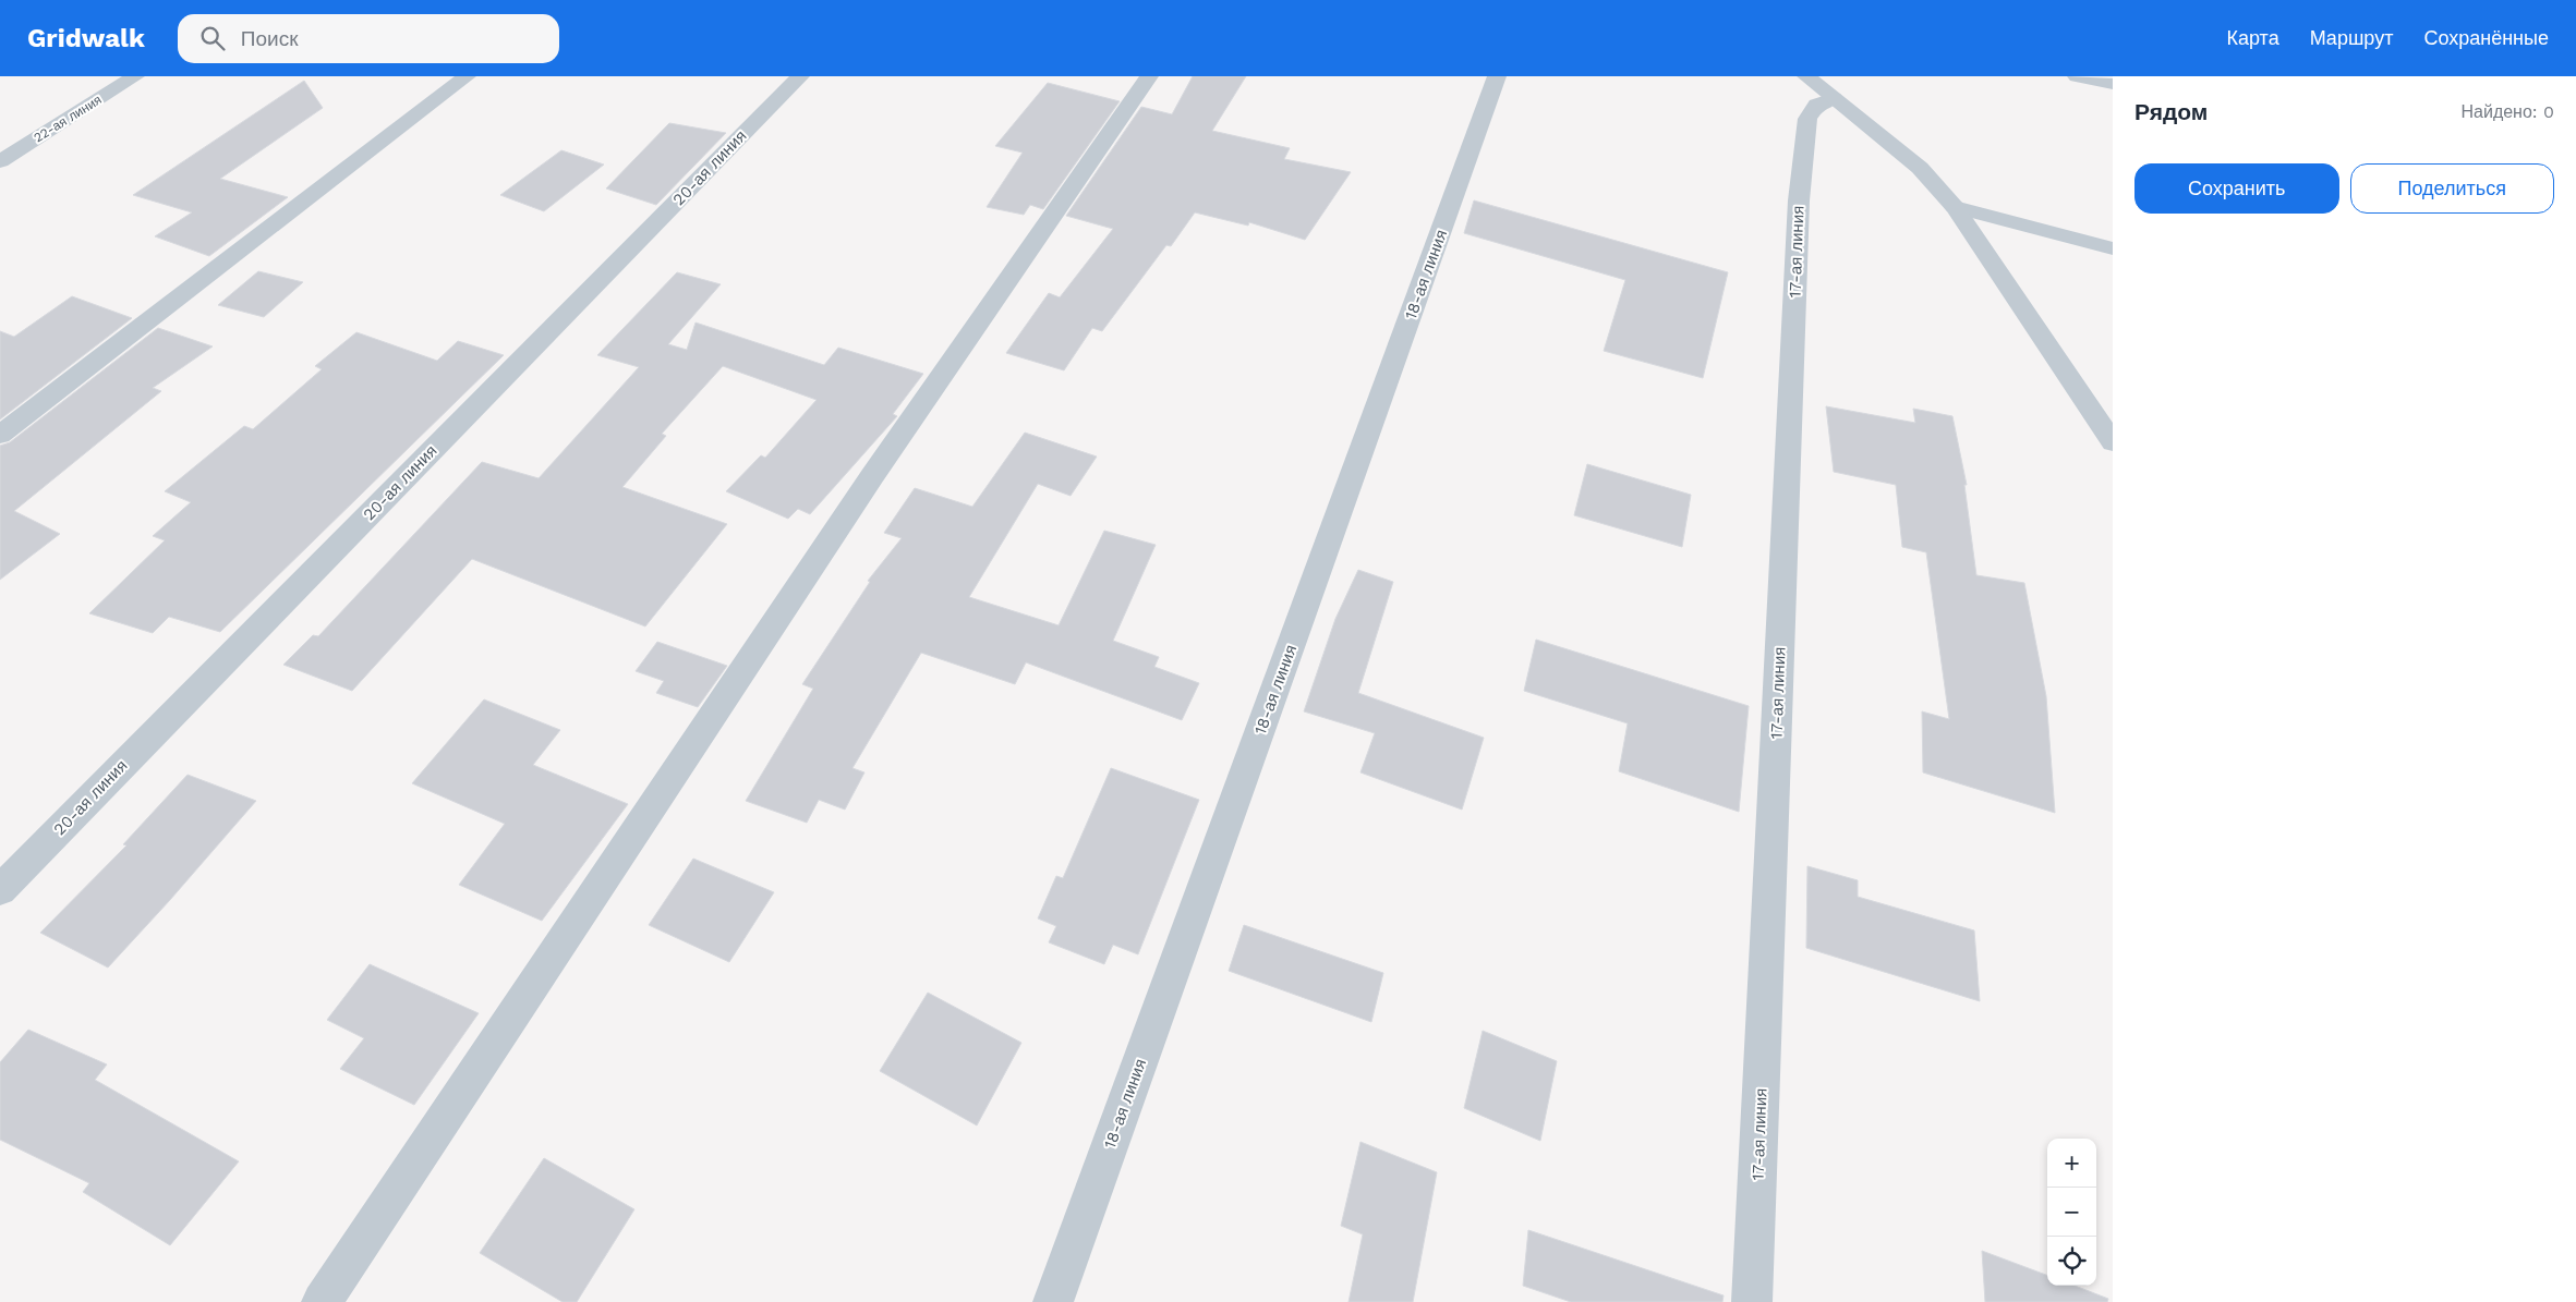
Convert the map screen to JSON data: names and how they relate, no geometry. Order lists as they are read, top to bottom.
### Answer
{
  "streets": {
    "street": [
      "22-ая линия",
      "20-ая линия",
      "17-ая линия",
      "18-ая линия"
    ]
  },
  "page": {
    "header": "Gridwalk",
    "search": "Поиск",
    "nav": ["Карта", "Маршрут", "Сохранённые"],
    "heading": ["Рядом", "Найдено: 0"],
    "buttons": ["Сохранить", "Поделиться"],
    "map_buttons": ["+", "−"]
  }
}
